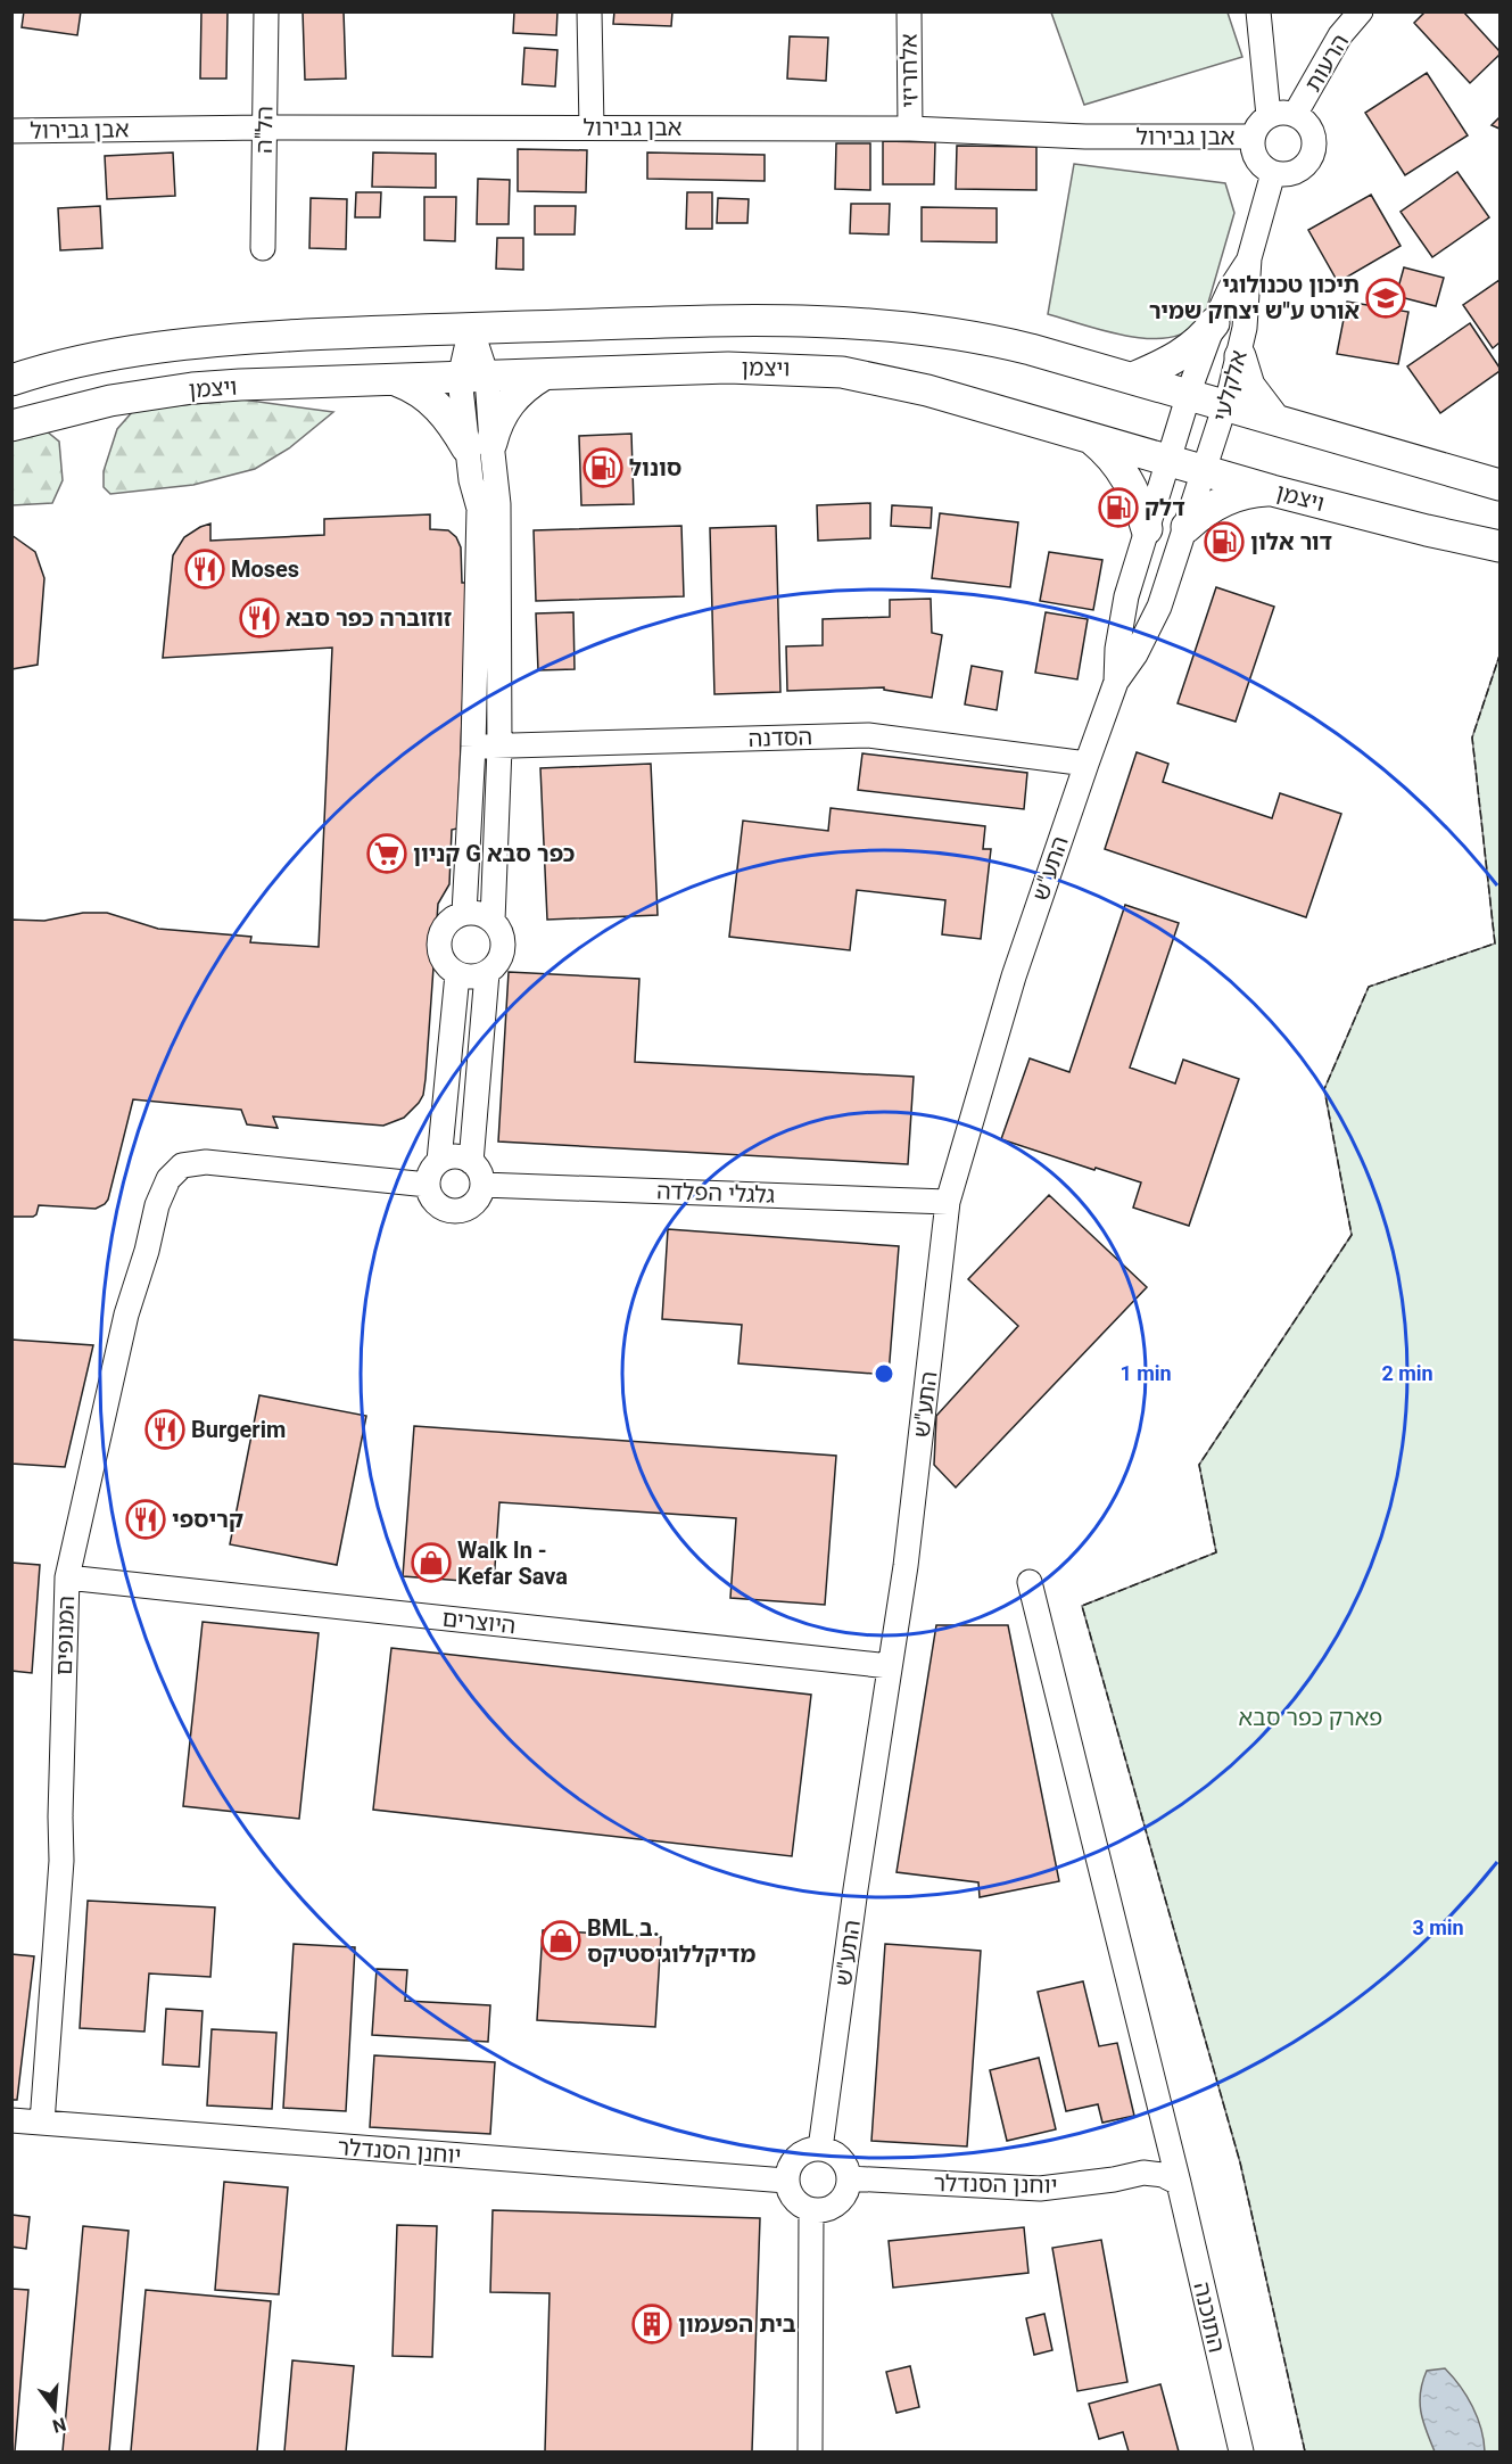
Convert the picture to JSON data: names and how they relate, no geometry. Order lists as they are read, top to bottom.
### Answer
{
  "streets": {
    "main road": ["ויצמן"],
    "street": [
      "הרעות",
      "אלחריזי",
      "אבן גבירול",
      "הל\"ה",
      "אלקלעי",
      "הסדנה",
      "התע\"ש",
      "גלגלי הפלדה",
      "היוצרים",
      "המנופים",
      "יוחנן הסנדלר",
      "התוכנה"
    ]
  },
  "crossings": [
    ["הרעות", "אבן גבירול"],
    ["הרעות", "אלקלעי"],
    ["אלחריזי", "אבן גבירול"],
    ["אבן גבירול", "הל\"ה"],
    ["אבן גבירול", "אלקלעי"],
    ["ויצמן", "אלקלעי"],
    ["ויצמן", "התע\"ש"],
    ["אלקלעי", "התע\"ש"],
    ["הסדנה", "התע\"ש"],
    ["התע\"ש", "גלגלי הפלדה"],
    ["התע\"ש", "היוצרים"],
    ["התע\"ש", "יוחנן הסנדלר"],
    ["גלגלי הפלדה", "המנופים"],
    ["היוצרים", "המנופים"],
    ["המנופים", "יוחנן הסנדלר"],
    ["יוחנן הסנדלר", "התוכנה"]
  ],
  "parks": ["פארק כפר סבא"],
  "places": {
    "school or university": ["תיכון טכנולוגי אורט ע\"ש יצחק שמיר"],
    "fuel station": ["סונול", "דלק", "דור אלון"],
    "restaurant": [
      "Moses",
      "זוזוברה כפר סבא",
      "Burgerim",
      "קריספי"
    ],
    "supermarket": ["קניון G כפר סבא"],
    "shop": ["Walk In - Kefar Sava", "BML ב. מדיקללוגיסטיקס"],
    "building": ["בית הפעמון"]
  },
  "north": "bottom",
  "rings": ["1 min", "2 min", "3 min"]
}
